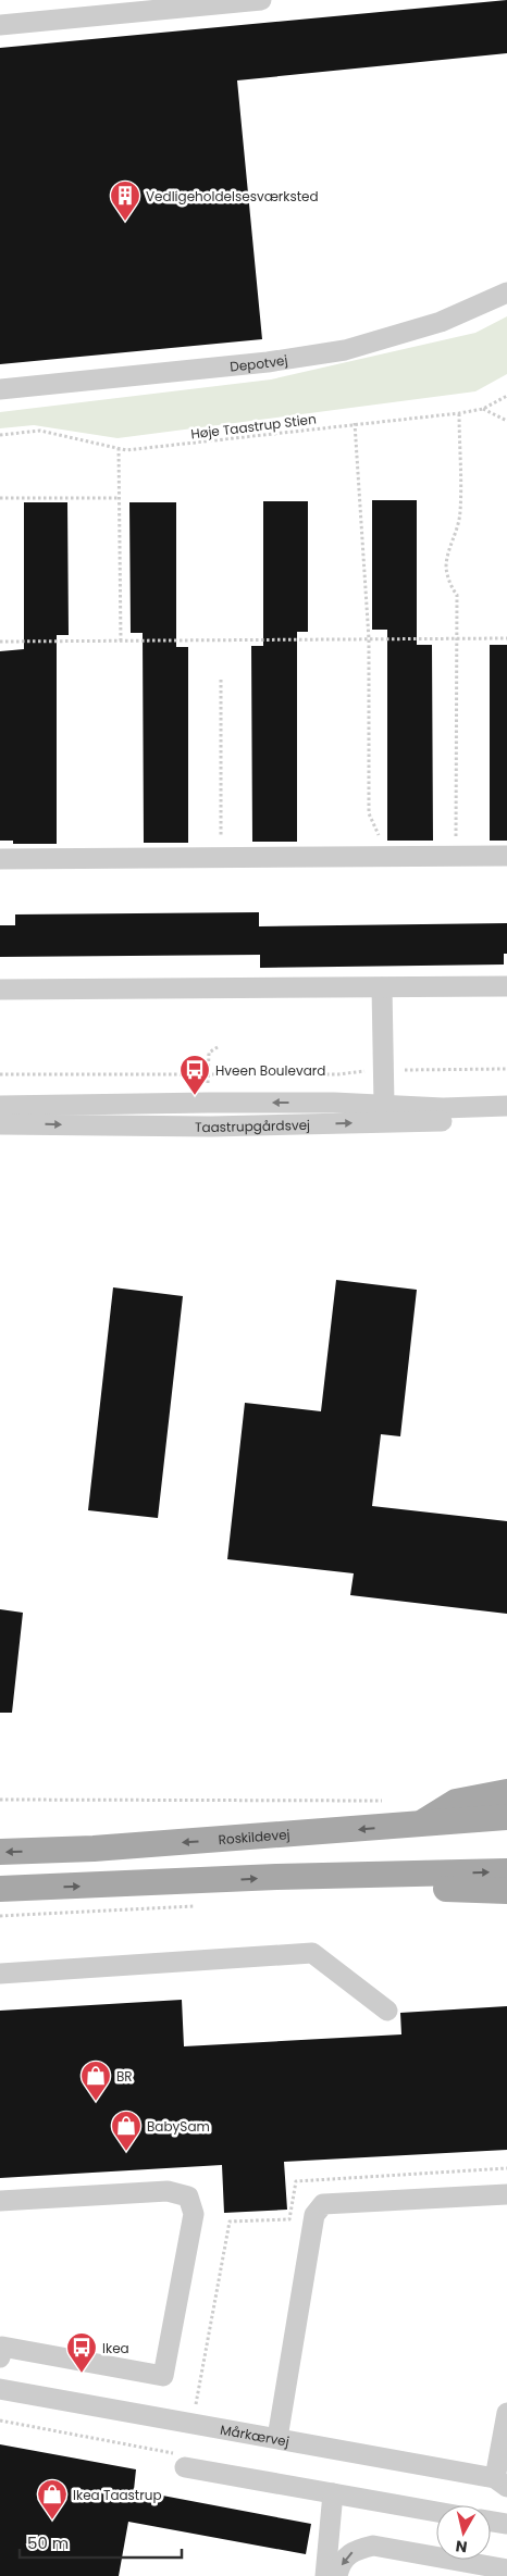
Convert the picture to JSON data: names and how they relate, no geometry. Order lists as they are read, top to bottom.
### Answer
{
  "streets": {
    "main road": ["Roskildevej"],
    "street": ["Depotvej", "Taastrupgårdsvej", "Mårkærvej"],
    "path": ["Høje Taastrup Stien"]
  },
  "places": {
    "building": ["Vedligeholdelsesværksted"],
    "bus stop": ["Hveen Boulevard", "Ikea"],
    "shop": ["BR", "BabySam", "Ikea Taastrup"]
  },
  "scale_bar": "50 m",
  "north": "bottom"
}
